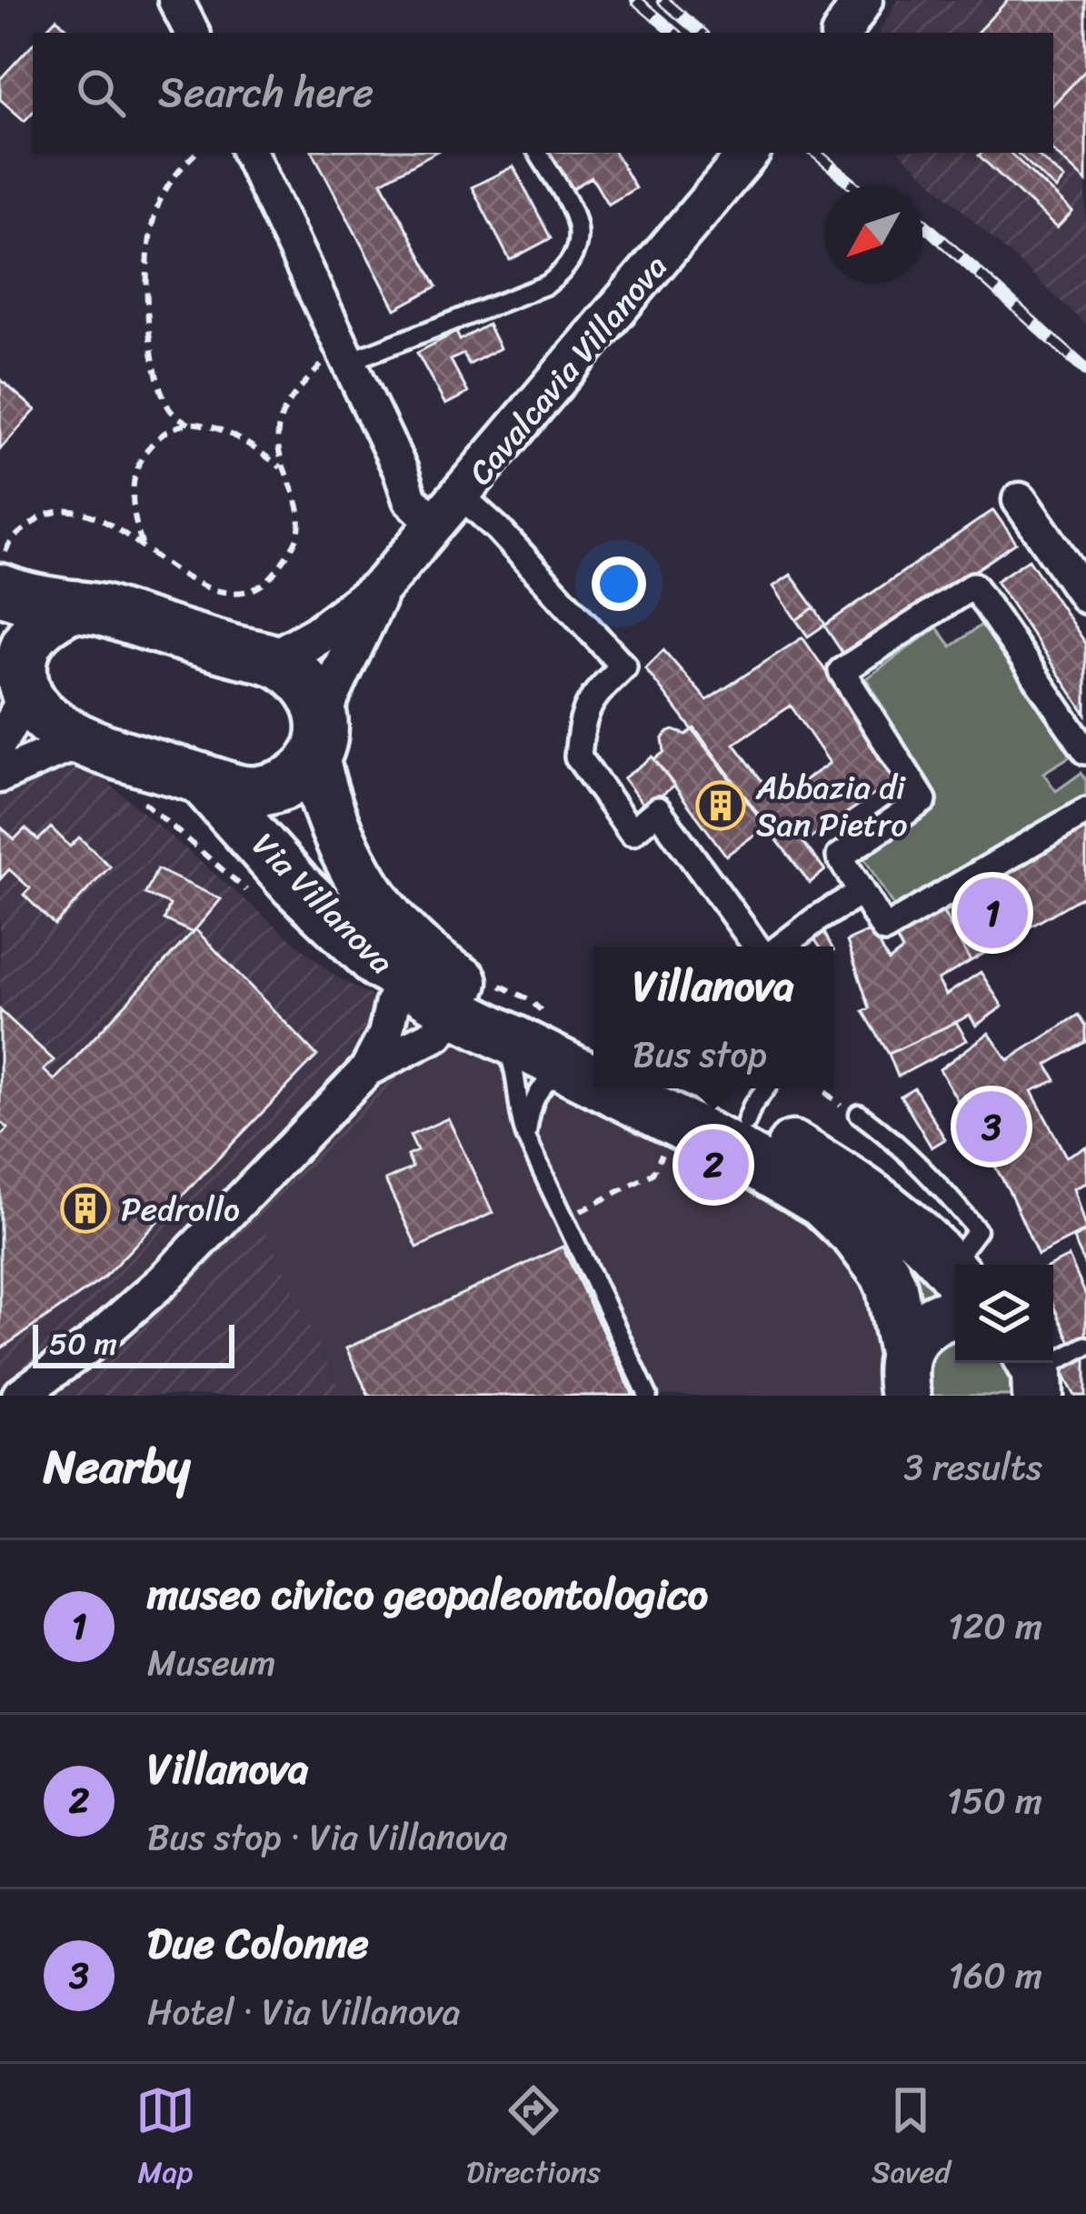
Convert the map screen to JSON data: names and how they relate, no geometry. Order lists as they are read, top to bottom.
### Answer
{
  "streets": {
    "main road": ["Via Villanova"],
    "street": ["Cavalcavia Villanova"]
  },
  "places": {
    "building": ["Abbazia di San Pietro", "Pedrollo"]
  },
  "scale_bar": "50 m",
  "north": "bottom left",
  "page": {
    "search": "Search here",
    "pins": ["1", "3", "2"],
    "popup": ["Villanova", "Bus stop"],
    "scale": "50 m",
    "heading": ["Nearby", "3 results"],
    "list": [
      {
        "mark": "1",
        "name": "museo civico geopaleontologico",
        "note": "Museum",
        "value": "120 m"
      },
      {
        "mark": "2",
        "name": "Villanova",
        "note": "Bus stop · Via Villanova",
        "value": "150 m"
      },
      {
        "mark": "3",
        "name": "Due Colonne",
        "note": "Hotel · Via Villanova",
        "value": "160 m"
      }
    ],
    "nav": ["Map", "Directions", "Saved"]
  }
}
